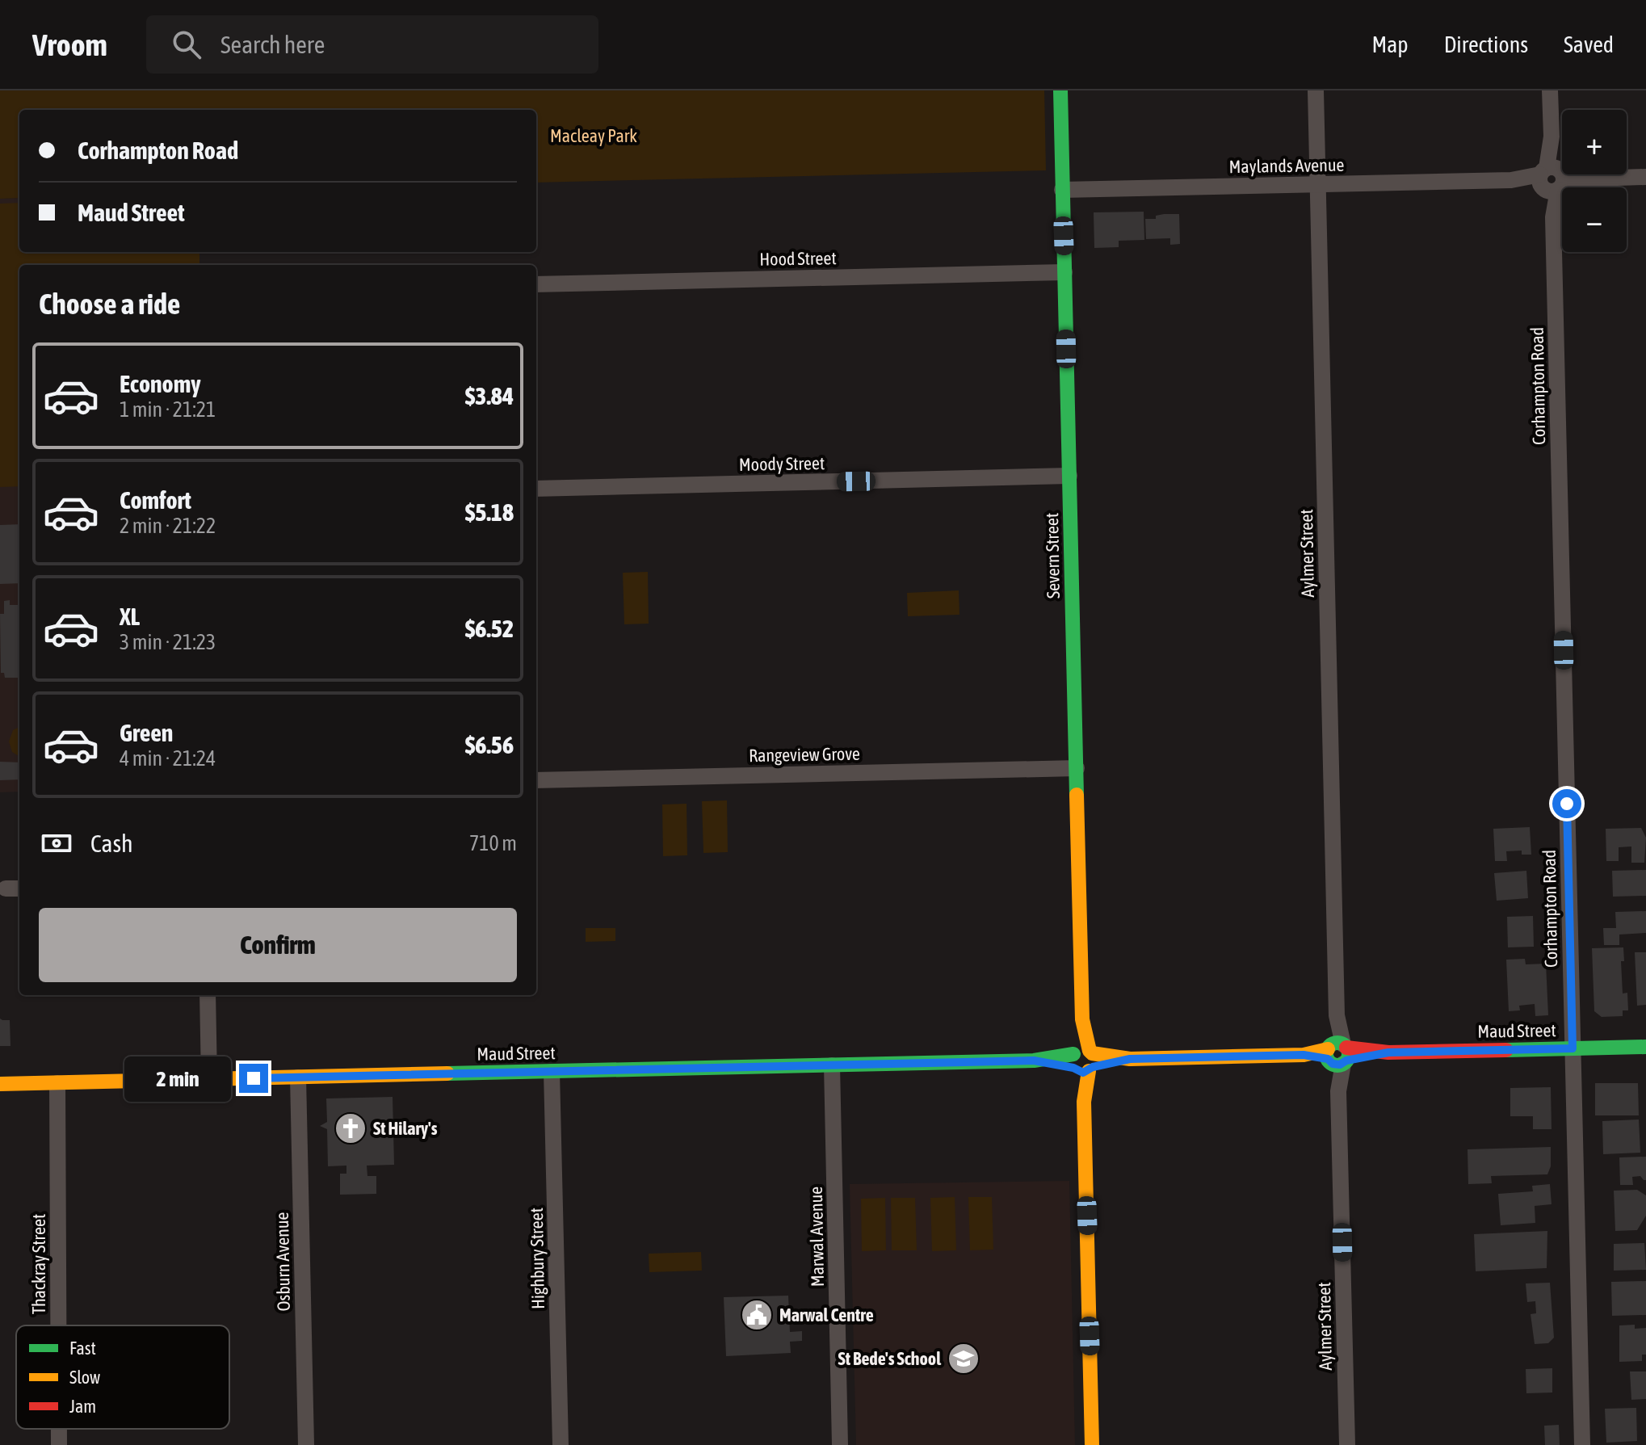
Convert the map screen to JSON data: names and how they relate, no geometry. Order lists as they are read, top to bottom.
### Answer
{
  "streets": {
    "street": [
      "Maylands Avenue",
      "Hood Street",
      "Corhampton Road",
      "Moody Street",
      "Aylmer Street",
      "Severn Street",
      "Rangeview Grove",
      "Maud Street",
      "Marwal Avenue",
      "Highbury Street",
      "Osburn Avenue",
      "Thackray Street"
    ]
  },
  "crossings": [
    ["Maylands Avenue", "Corhampton Road"],
    ["Maylands Avenue", "Aylmer Street"],
    ["Maylands Avenue", "Severn Street"],
    ["Hood Street", "Severn Street"],
    ["Corhampton Road", "Maud Street"],
    ["Moody Street", "Severn Street"],
    ["Aylmer Street", "Maud Street"],
    ["Severn Street", "Rangeview Grove"],
    ["Severn Street", "Maud Street"],
    ["Maud Street", "Marwal Avenue"],
    ["Maud Street", "Highbury Street"],
    ["Maud Street", "Osburn Avenue"],
    ["Maud Street", "Thackray Street"]
  ],
  "parks": ["Macleay Park"],
  "places": {
    "church": ["St Hilary's"],
    "public building": ["Marwal Centre"],
    "school or university": ["St Bede's School"]
  },
  "legend": ["Fast", "Slow", "Jam"],
  "page": {
    "header": "Vroom",
    "search": "Search here",
    "nav": ["Map", "Directions", "Saved"],
    "map_buttons": ["+", "−"],
    "banner": ["Corhampton Road", "Maud Street"],
    "heading": "Choose a ride",
    "list": [
      {
        "name": "Economy",
        "note": "1 min · 21:21",
        "value": "$3.84"
      },
      {
        "name": "Comfort",
        "note": "2 min · 21:22",
        "value": "$5.18"
      },
      {
        "name": "XL",
        "note": "3 min · 21:23",
        "value": "$6.52"
      },
      {
        "name": "Green",
        "note": "4 min · 21:24",
        "value": "$6.56"
      }
    ],
    "pay": ["Cash", "710 m"],
    "buttons": "Confirm",
    "bubble": "2 min"
  }
}
